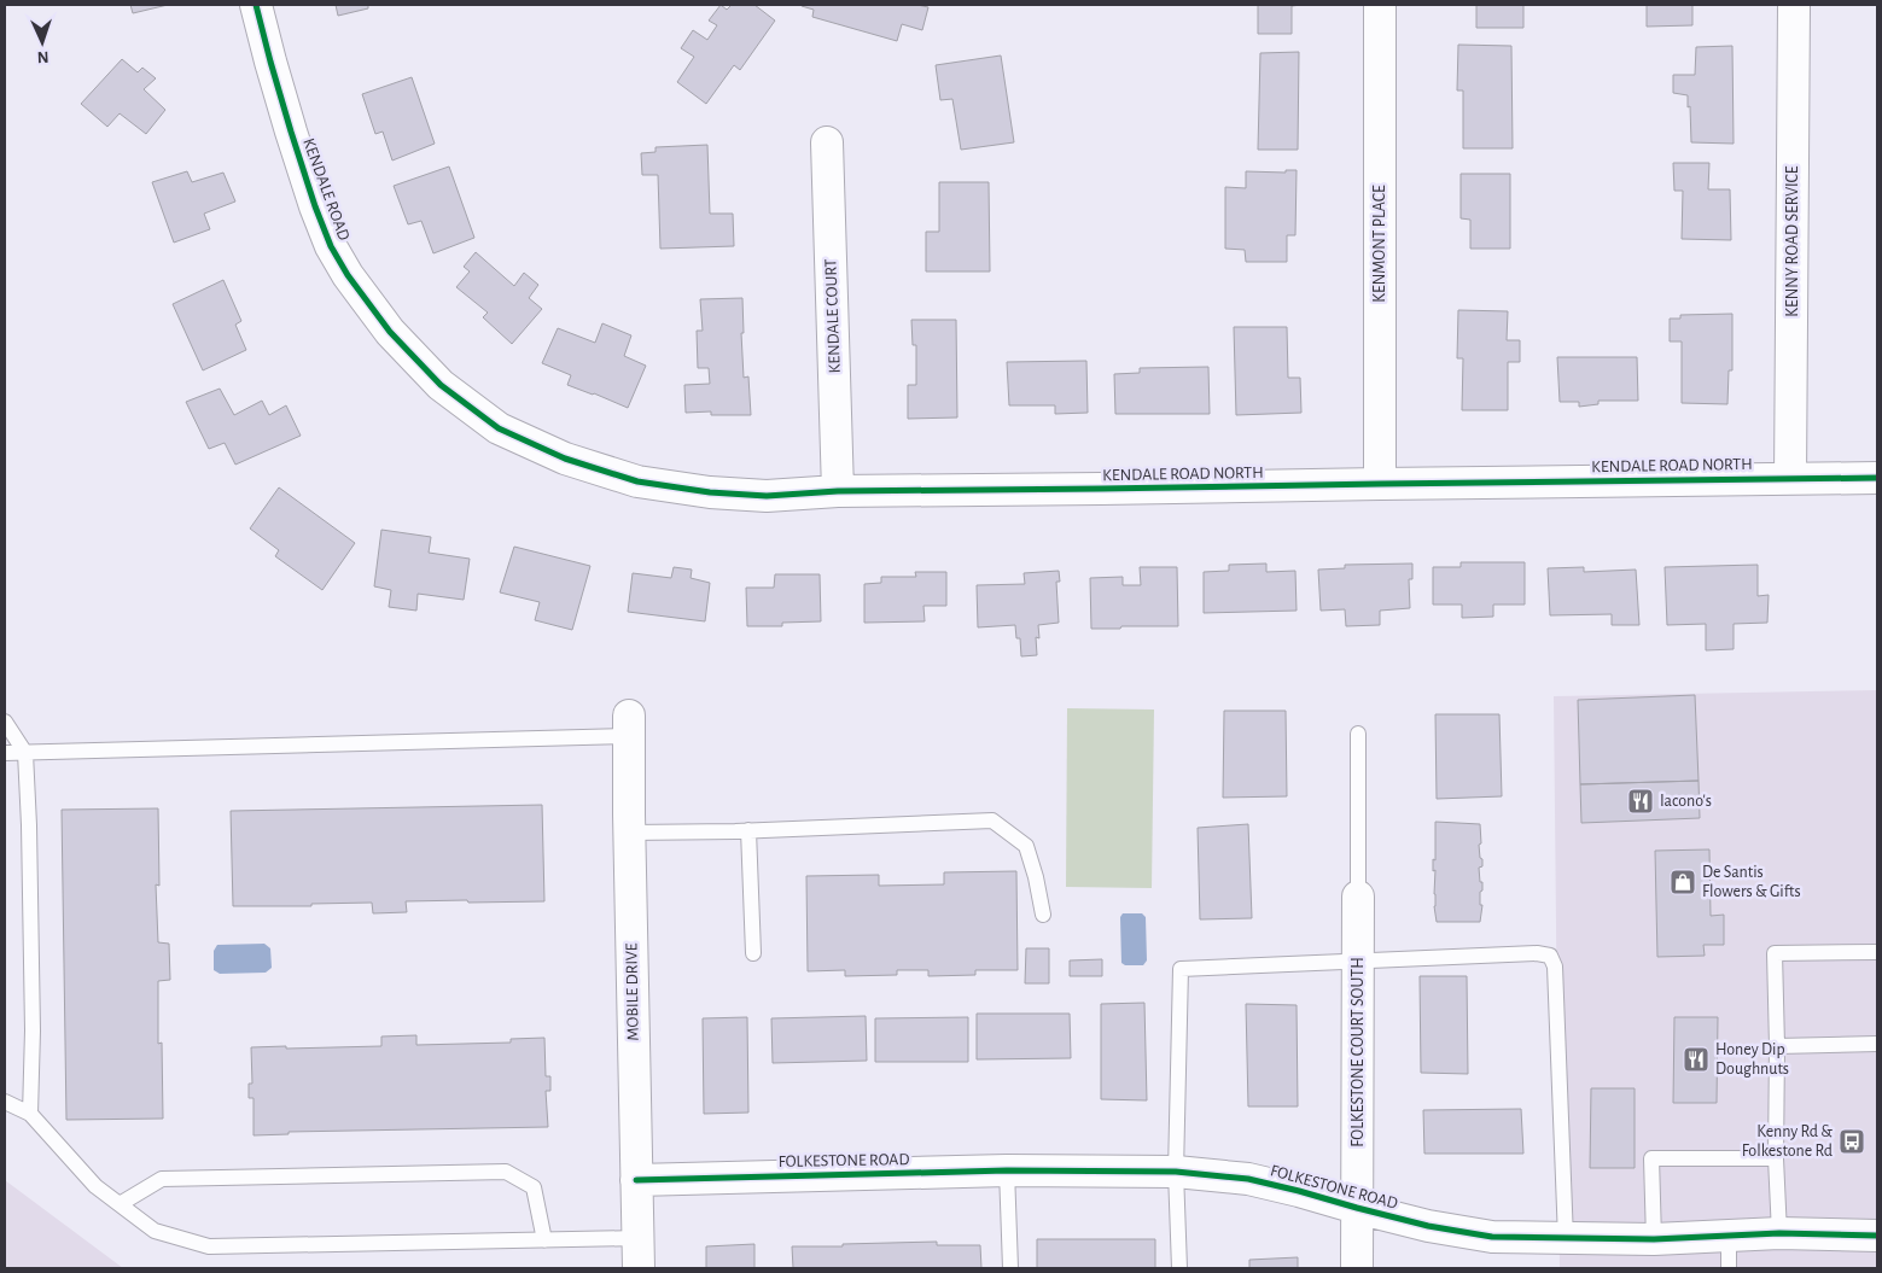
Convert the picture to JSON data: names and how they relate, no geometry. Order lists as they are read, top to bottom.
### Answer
{
  "streets": {
    "street": [
      "KENDALE ROAD",
      "KENNY ROAD SERVICE",
      "KENMONT PLACE",
      "KENDALE COURT",
      "KENDALE ROAD NORTH",
      "MOBILE DRIVE",
      "FOLKESTONE COURT SOUTH",
      "FOLKESTONE ROAD"
    ]
  },
  "crossings": [
    ["KENDALE ROAD", "KENDALE ROAD NORTH"],
    ["KENNY ROAD SERVICE", "KENDALE ROAD NORTH"],
    ["KENMONT PLACE", "KENDALE ROAD NORTH"],
    ["KENDALE COURT", "KENDALE ROAD NORTH"],
    ["MOBILE DRIVE", "FOLKESTONE ROAD"],
    ["FOLKESTONE COURT SOUTH", "FOLKESTONE ROAD"]
  ],
  "places": {
    "restaurant": ["Iacono's", "Honey Dip Doughnuts"],
    "shop": ["De Santis Flowers & Gifts"],
    "bus stop": ["Kenny Rd & Folkestone Rd"]
  },
  "north": "bottom"
}
